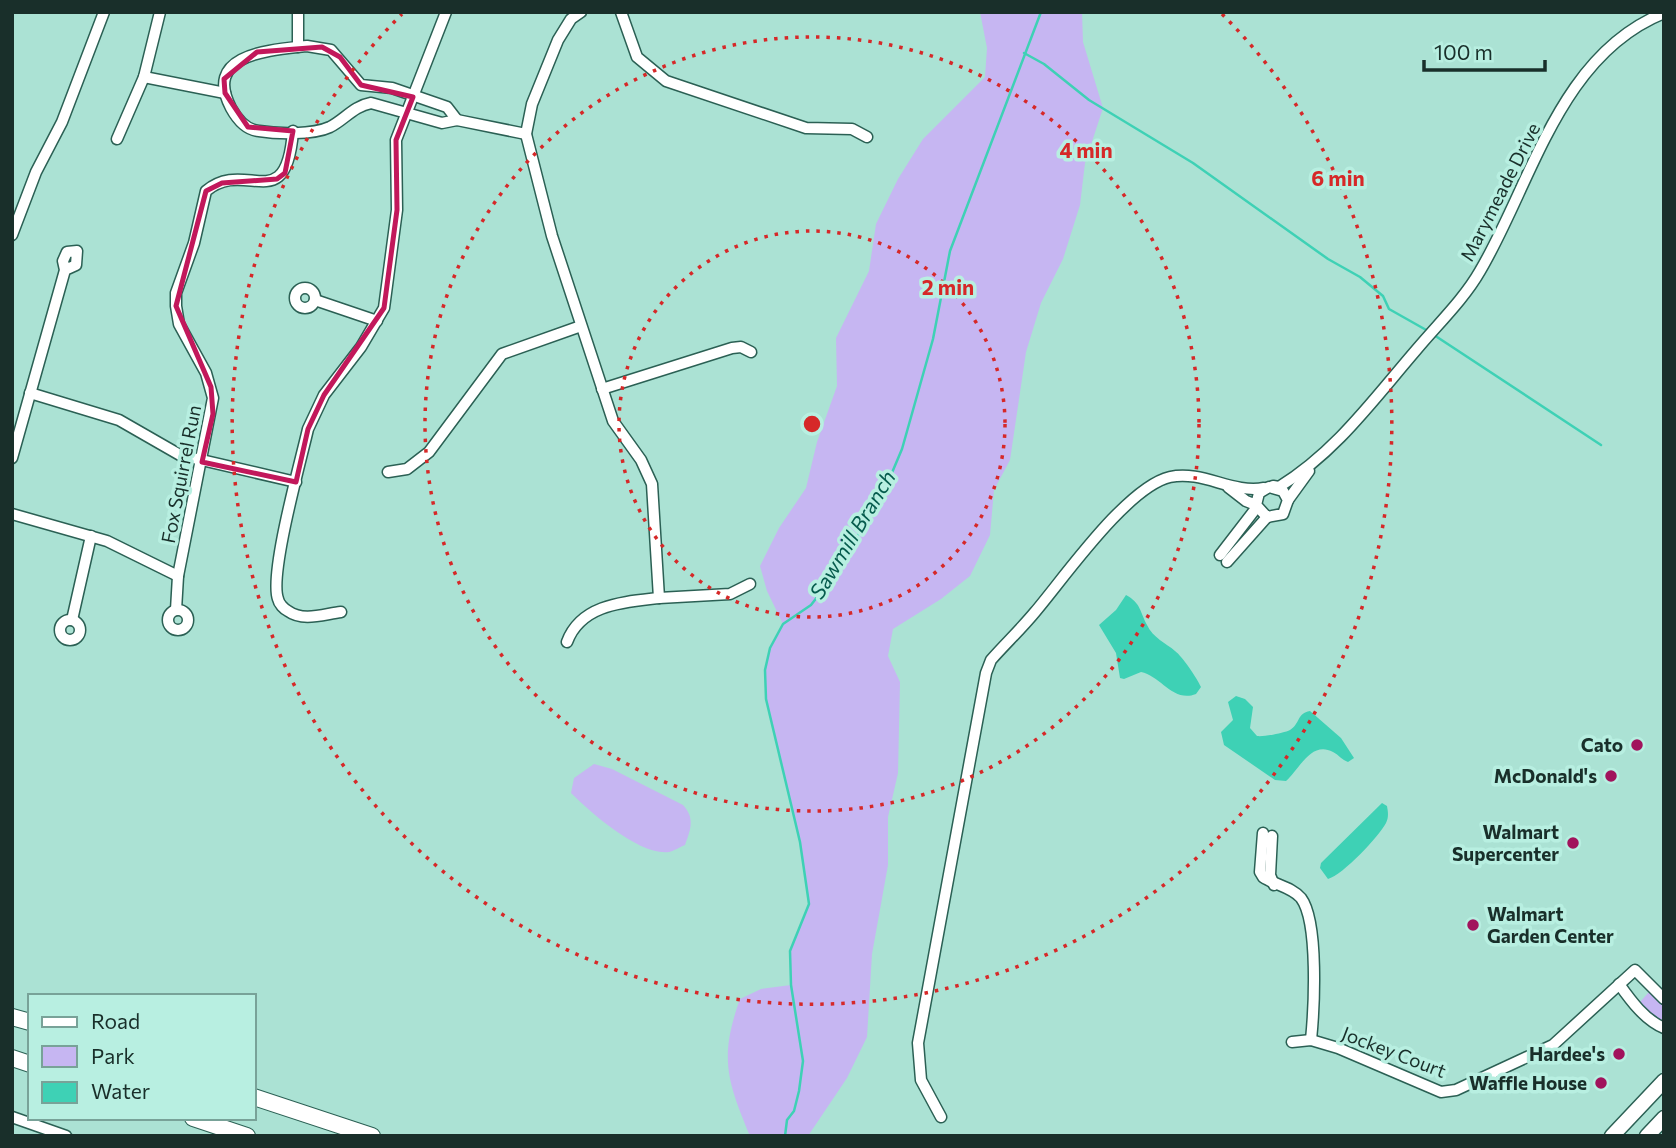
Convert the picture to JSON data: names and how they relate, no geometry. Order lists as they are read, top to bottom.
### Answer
{
  "streets": {
    "street": ["Marymeade Drive", "Fox Squirrel Run", "Jockey Court"]
  },
  "water": ["Sawmill Branch"],
  "places": [
    "Cato",
    "McDonald's",
    "Walmart Supercenter",
    "Walmart Garden Center",
    "Hardee's",
    "Waffle House"
  ],
  "legend": ["Road", "Park", "Water"],
  "scale_bar": "100 m",
  "rings": ["4 min", "6 min", "2 min"]
}
